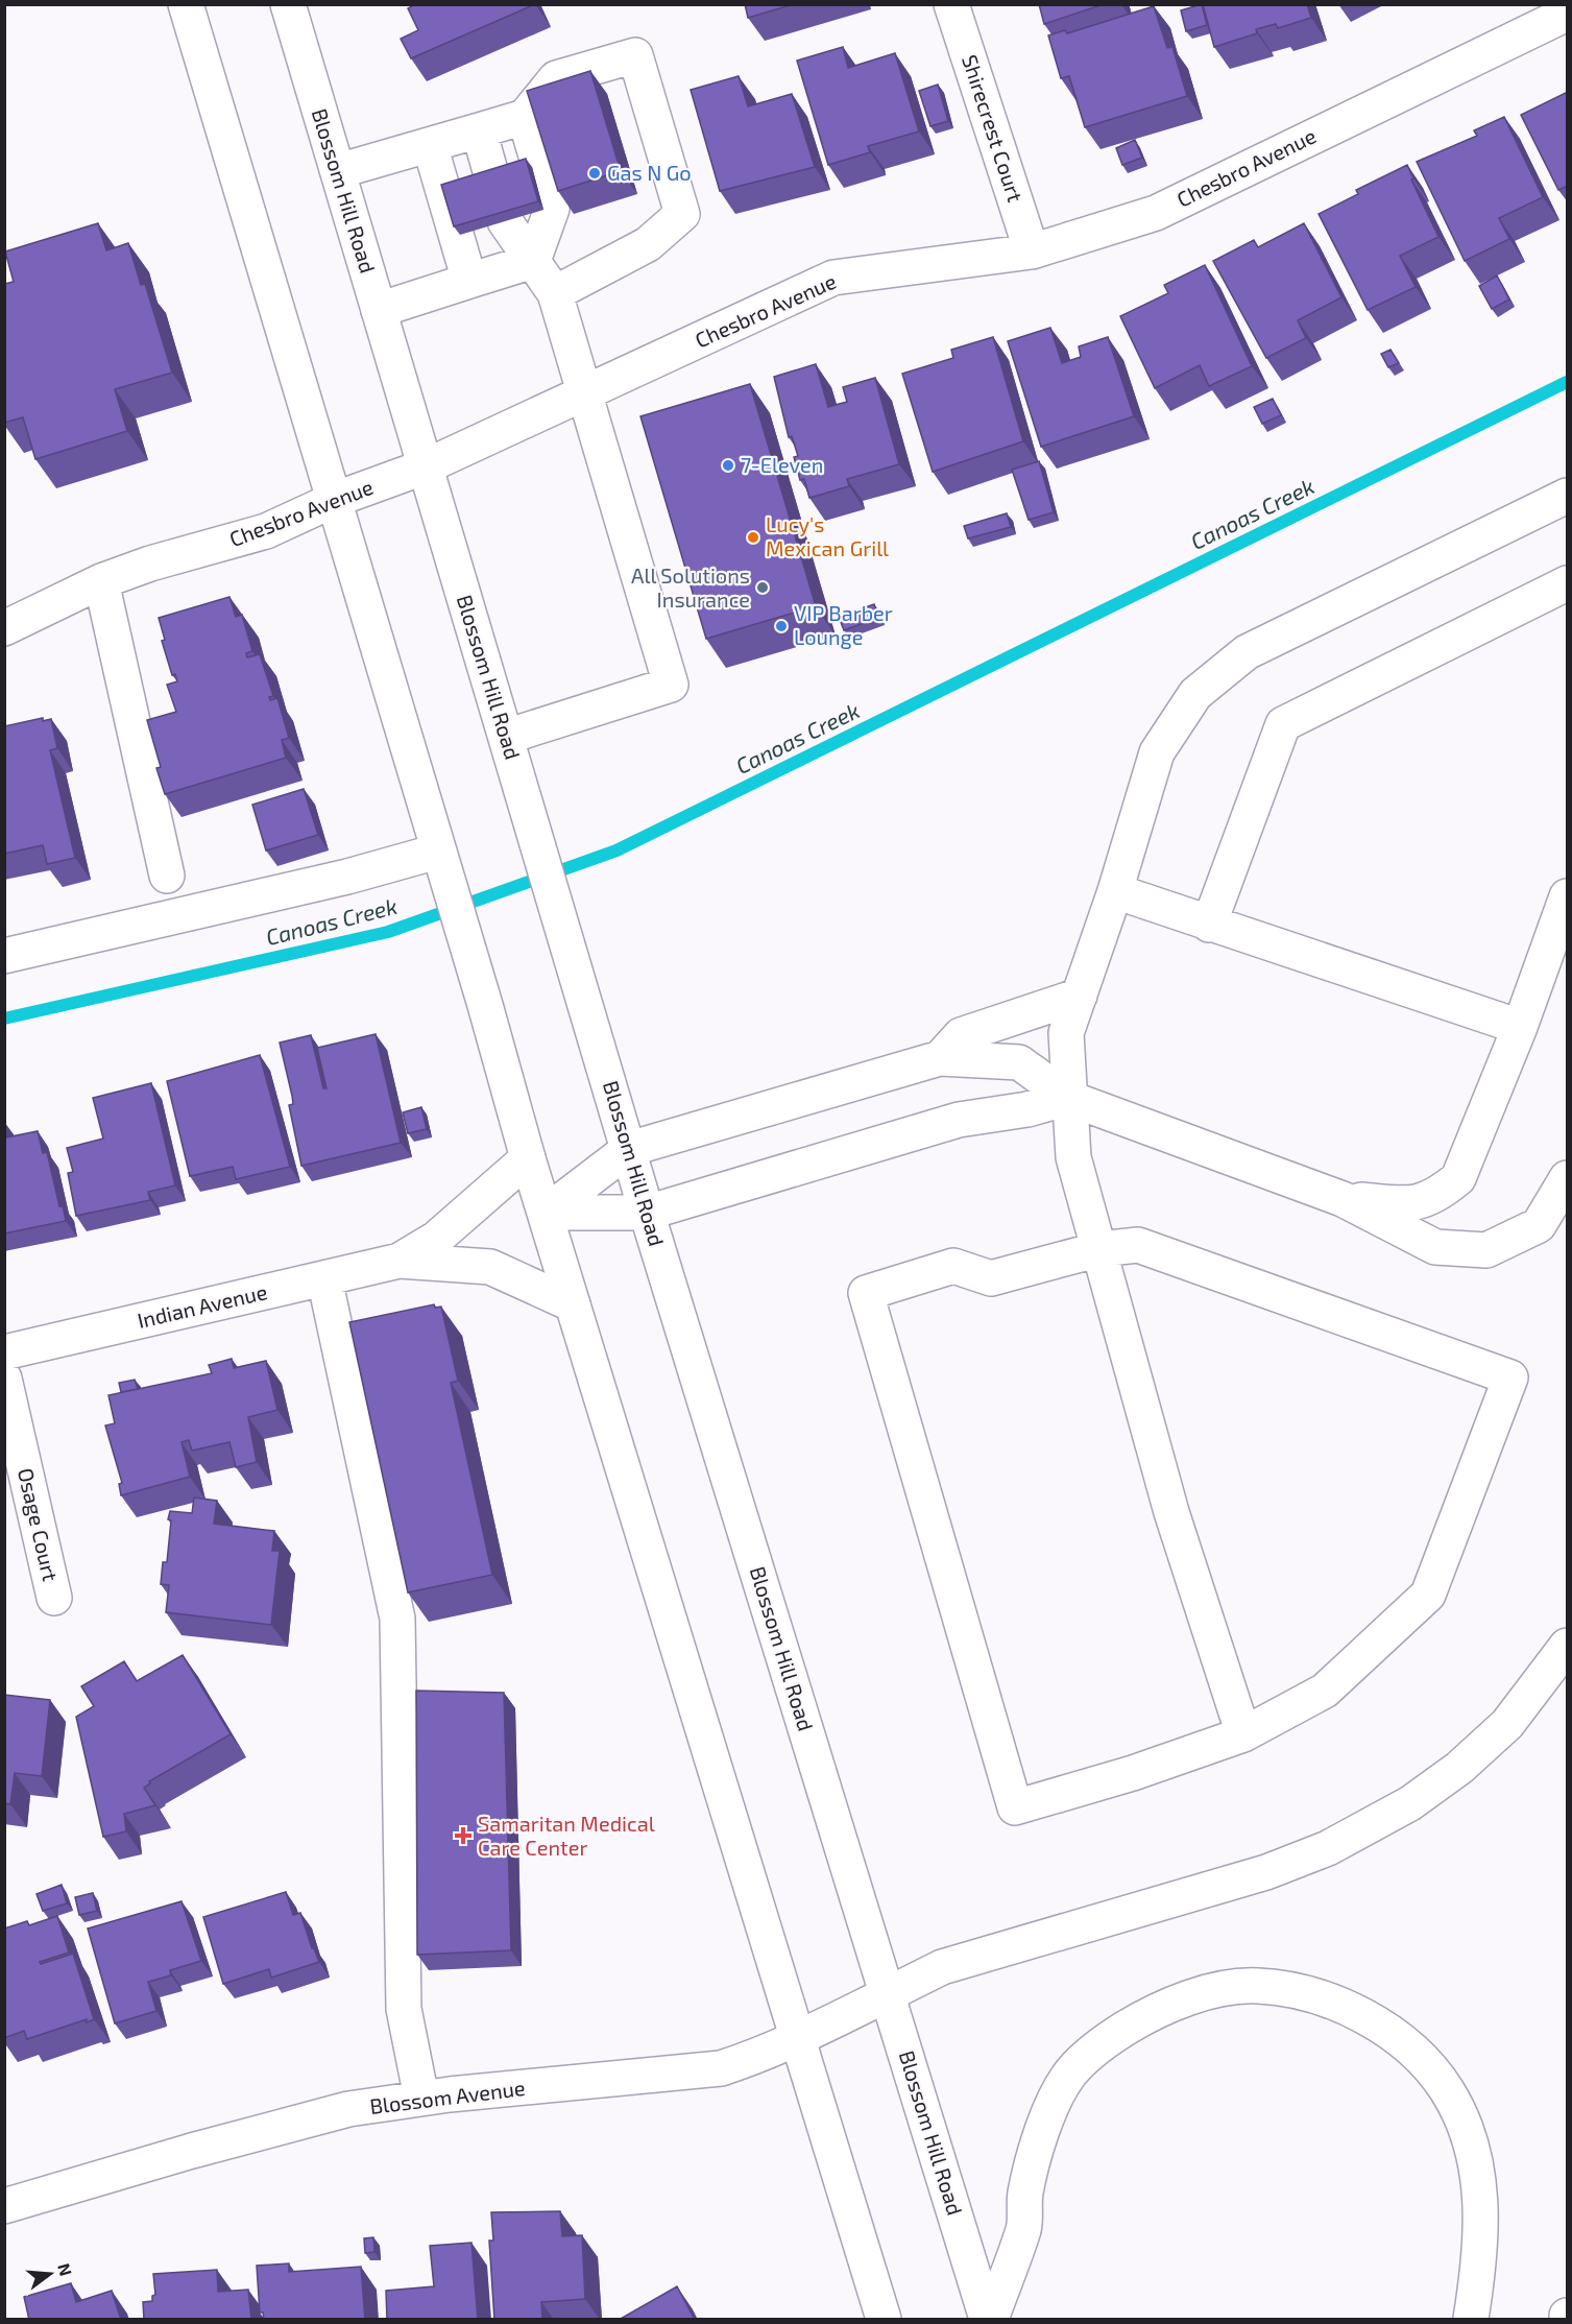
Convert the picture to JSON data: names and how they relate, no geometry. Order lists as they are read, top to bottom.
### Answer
{
  "streets": {
    "main road": [
      "Shirecrest Court",
      "Chesbro Avenue",
      "Blossom Hill Road",
      "Indian Avenue",
      "Osage Court",
      "Blossom Avenue"
    ]
  },
  "crossings": [
    ["Shirecrest Court", "Chesbro Avenue"],
    ["Chesbro Avenue", "Blossom Hill Road"],
    ["Blossom Hill Road", "Blossom Avenue"]
  ],
  "water": ["Canoas Creek"],
  "places": {
    "other": [
      "Gas N Go",
      "7-Eleven",
      "Lucy's Mexican Grill",
      "All Solutions Insurance",
      "VIP Barber Lounge"
    ],
    "health": ["Samaritan Medical Care Center"]
  },
  "north": "right"
}
